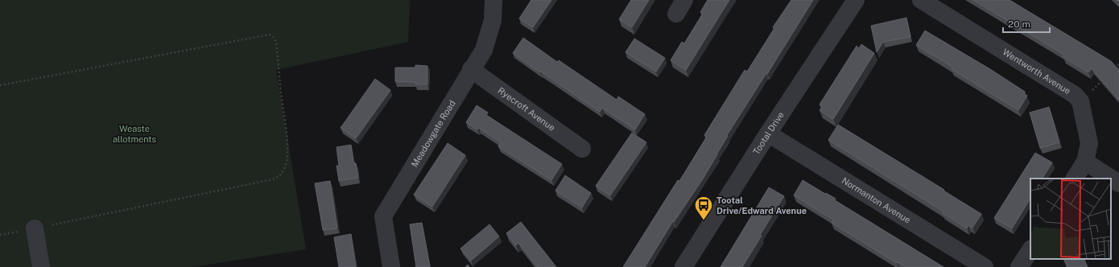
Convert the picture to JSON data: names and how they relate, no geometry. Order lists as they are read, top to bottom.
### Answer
{
  "streets": {
    "street": [
      "Wentworth Avenue",
      "Ryecroft Avenue",
      "Meadowgate Road",
      "Tootal Drive",
      "Normanton Avenue"
    ]
  },
  "crossings": [
    ["Ryecroft Avenue", "Meadowgate Road"],
    ["Tootal Drive", "Normanton Avenue"]
  ],
  "parks": ["Weaste allotments"],
  "places": {
    "bus stop": ["Tootal Drive/Edward Avenue"]
  },
  "scale_bar": "20 m"
}
